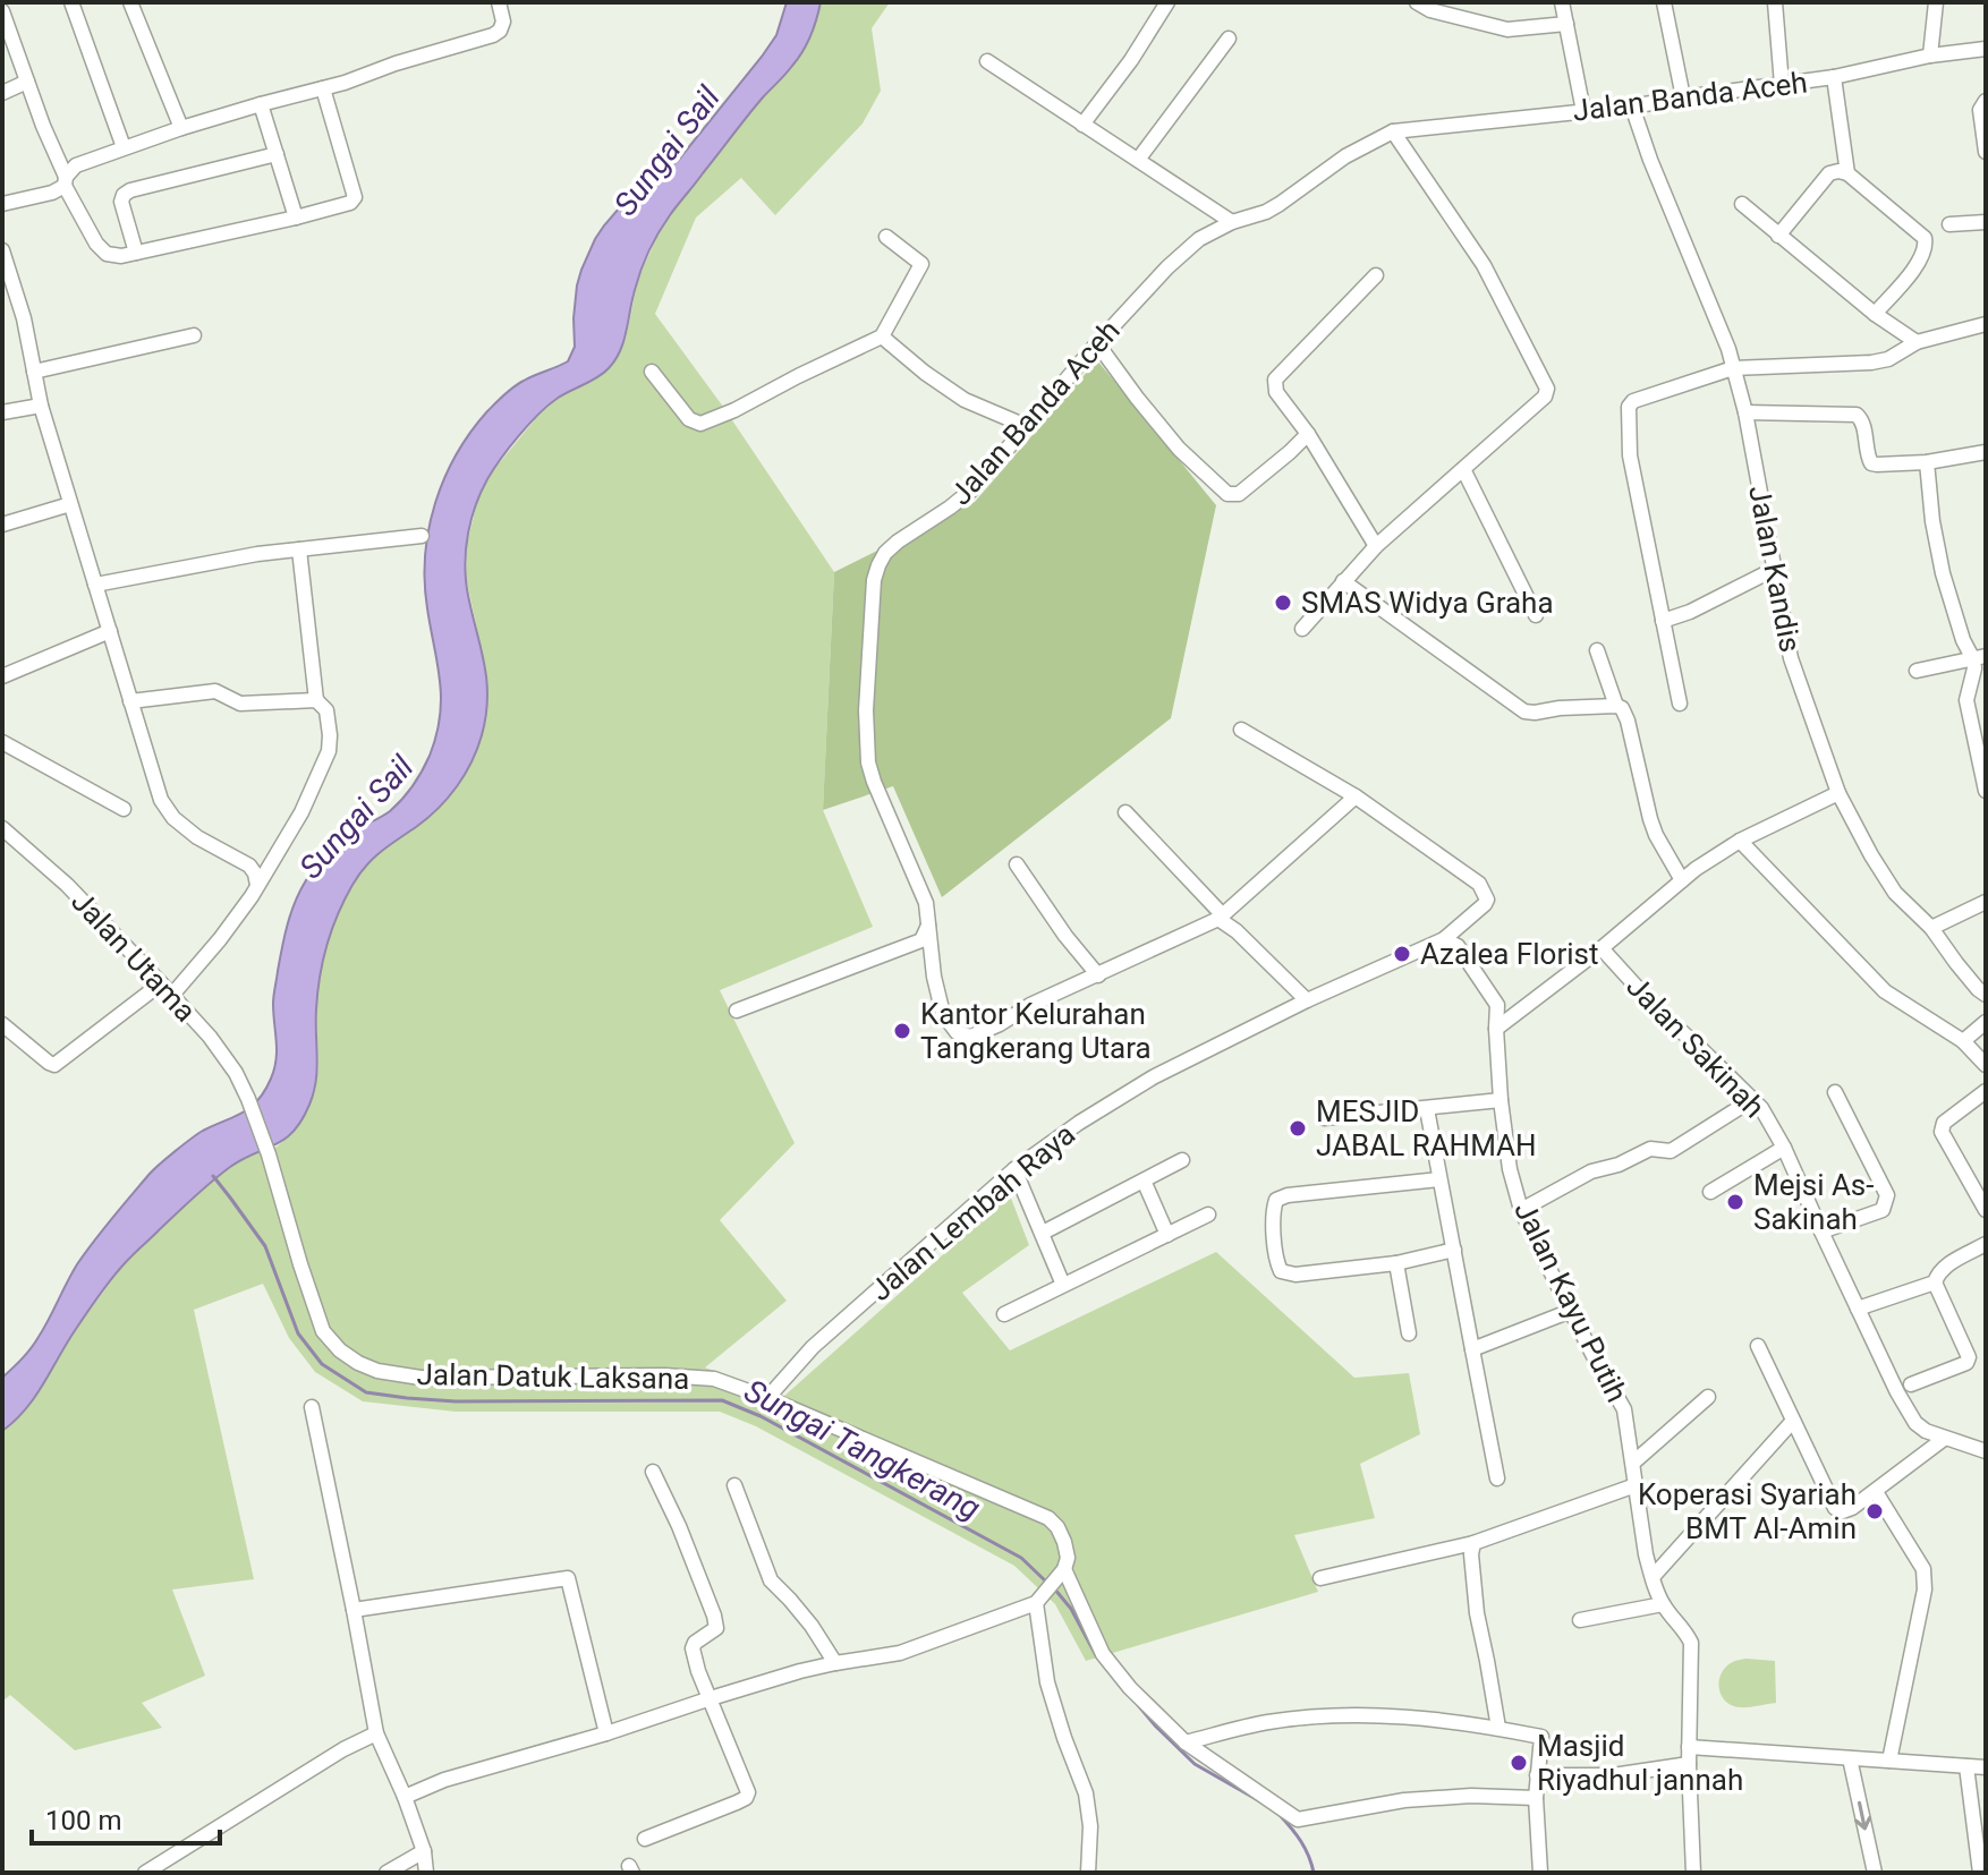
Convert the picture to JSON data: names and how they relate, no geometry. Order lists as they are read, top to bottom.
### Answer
{
  "streets": {
    "street": [
      "Jalan Banda Aceh",
      "Jalan Kandis",
      "Jalan Utama",
      "Jalan Sakinah",
      "Jalan Lembah Raya",
      "Jalan Kayu Putih",
      "Jalan Datuk Laksana"
    ]
  },
  "crossings": [
    ["Jalan Banda Aceh", "Jalan Kandis"],
    ["Jalan Banda Aceh", "Jalan Lembah Raya"],
    ["Jalan Utama", "Jalan Datuk Laksana"],
    ["Jalan Lembah Raya", "Jalan Datuk Laksana"]
  ],
  "water": ["Sungai Sail", "Sungai Tangkerang"],
  "places": [
    "SMAS Widya Graha",
    "Azalea Florist",
    "Kantor Kelurahan Tangkerang Utara",
    "MESJID JABAL RAHMAH",
    "Mejsi As- Sakinah",
    "Koperasi Syariah BMT Al-Amin",
    "Masjid Riyadhul jannah"
  ],
  "scale_bar": "100 m"
}
